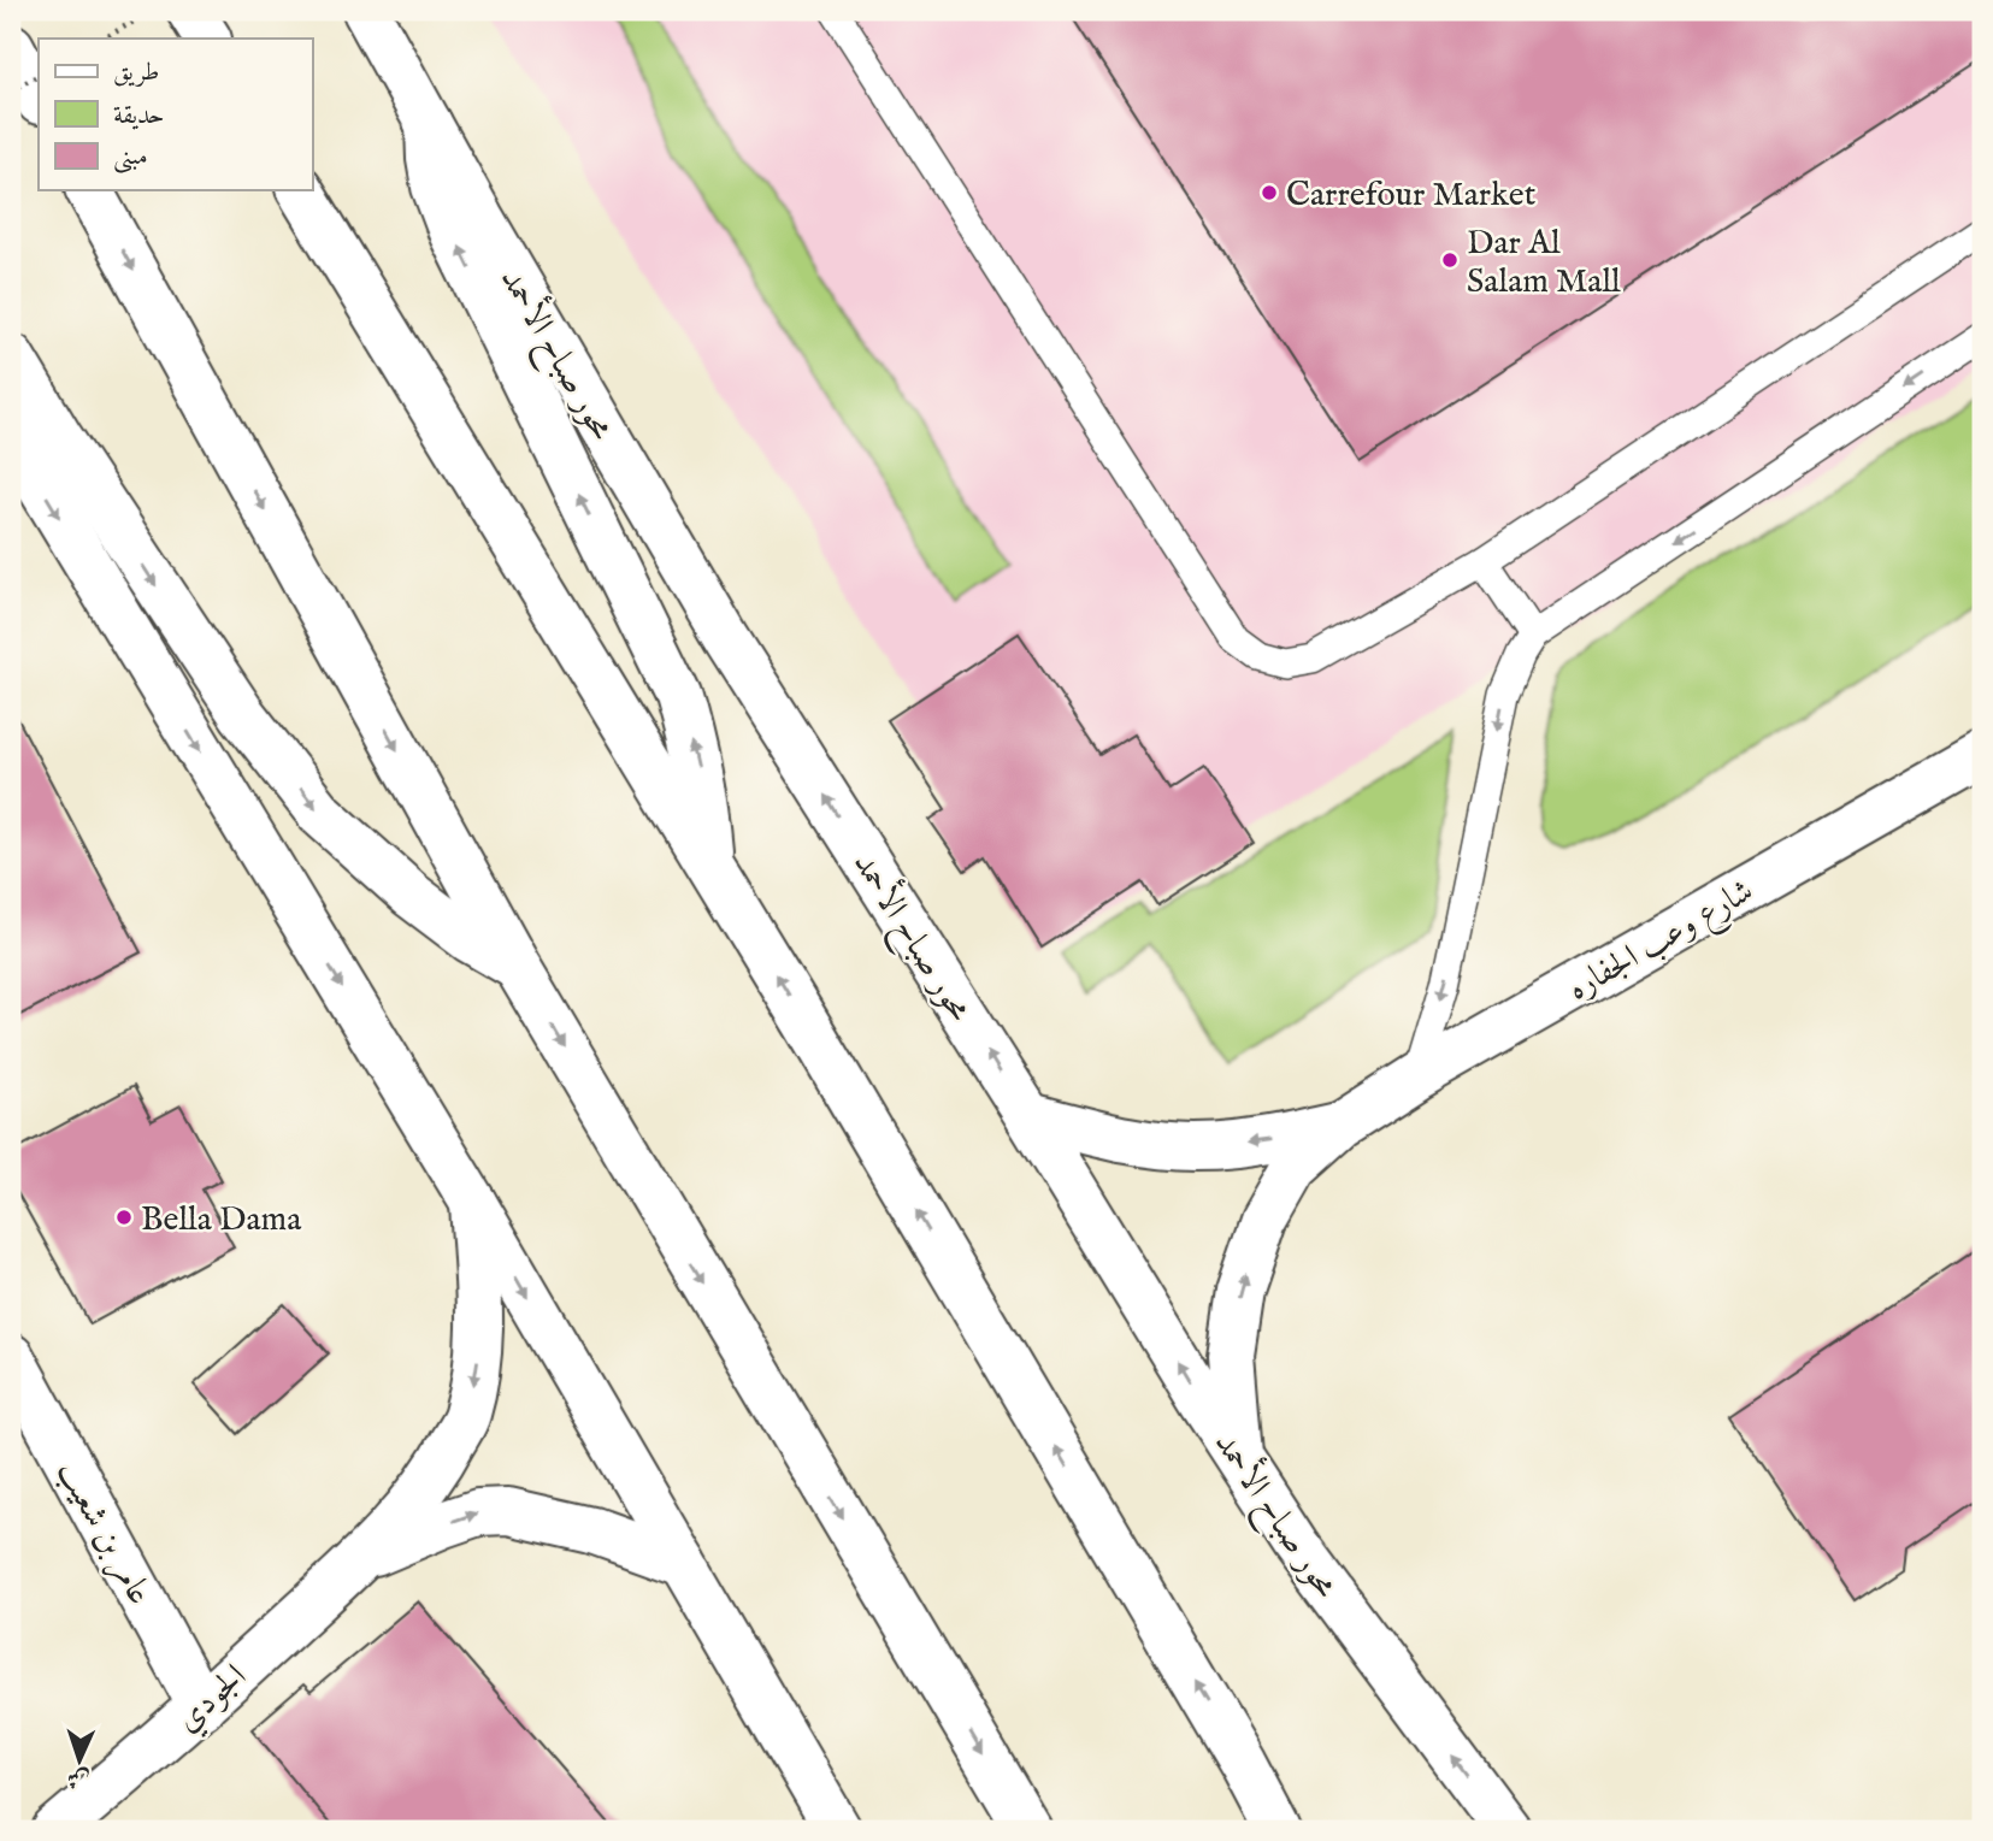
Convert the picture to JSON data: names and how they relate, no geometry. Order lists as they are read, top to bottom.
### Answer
{
  "streets": {
    "main road": [
      "محور صباح الأحمد",
      "شارع وعب الجفاره",
      "عامر بن شعيب",
      "الجودي"
    ]
  },
  "crossings": [
    ["محور صباح الأحمد", "شارع وعب الجفاره"],
    ["عامر بن شعيب", "الجودي"]
  ],
  "places": ["Carrefour Market", "Dar Al Salam Mall", "Bella Dama"],
  "legend": ["طريق", "حديقة", "مبنى"],
  "north": "bottom"
}
